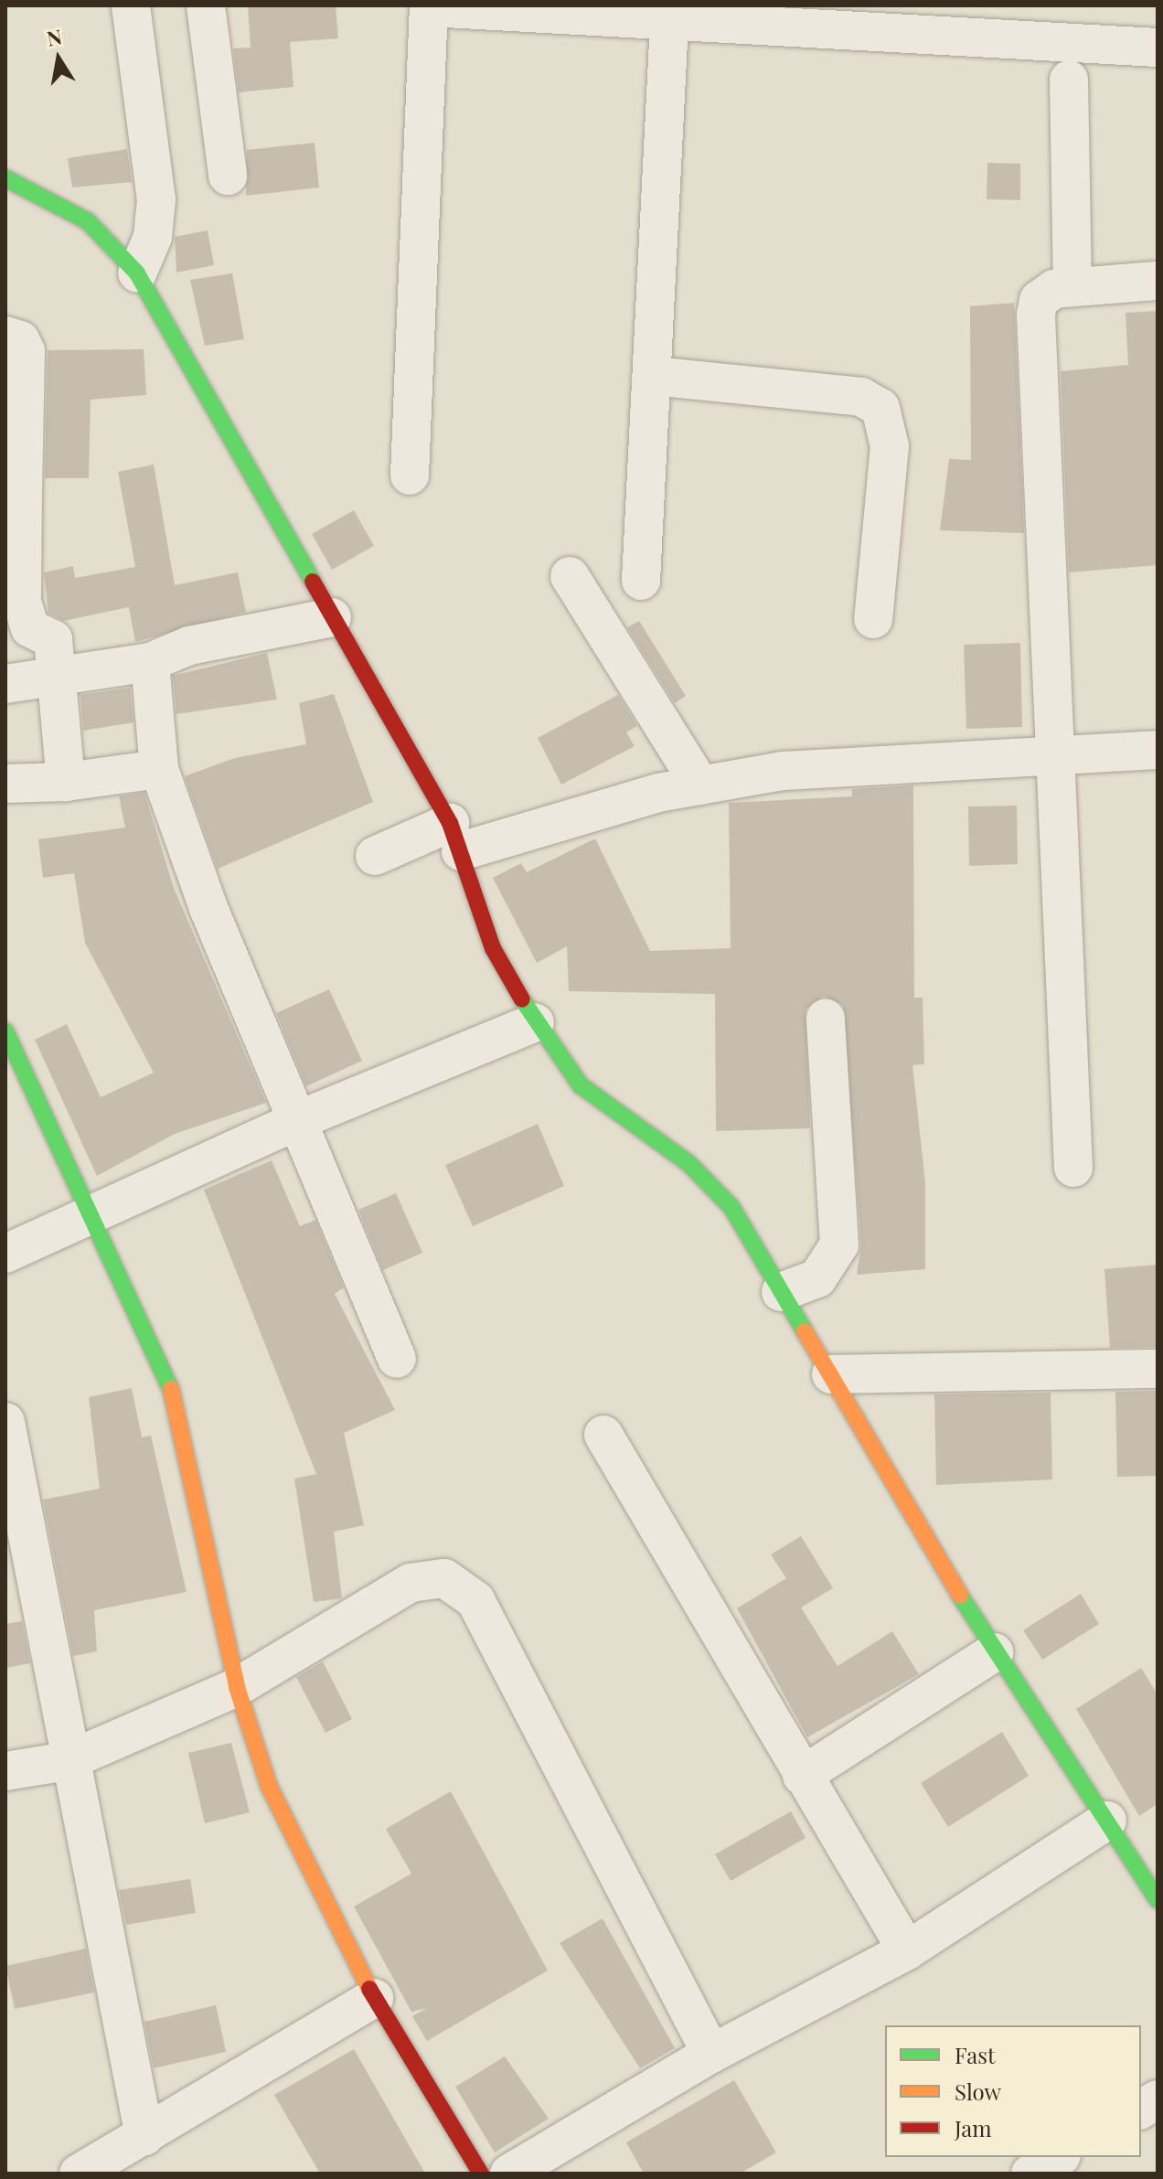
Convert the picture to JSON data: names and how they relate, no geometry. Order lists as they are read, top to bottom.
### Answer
{
  "legend": ["Fast", "Slow", "Jam"],
  "north": "top"
}
